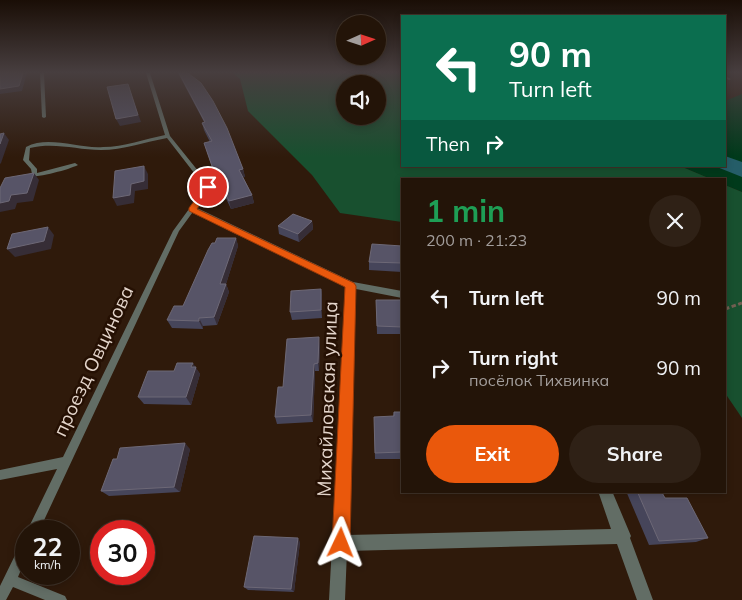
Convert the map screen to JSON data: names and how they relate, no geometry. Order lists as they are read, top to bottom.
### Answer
{
  "streets": {
    "street": ["Михайловская улица"],
    "lane": ["проезд Овцинова"]
  },
  "crossings": [
    ["проезд Овцинова", "Михайловская улица"]
  ],
  "north": "right",
  "page": {
    "turn": ["90 m", "Turn left"],
    "then": "Then",
    "heading": ["1 min", "200 m · 21:23"],
    "list": [
      {
        "name": "Turn left",
        "value": "90 m"
      },
      {
        "name": "Turn right",
        "note": "посёлок Тихвинка",
        "value": "90 m"
      }
    ],
    "buttons": ["Exit", "Share"],
    "speed": "22 km/h",
    "limit": "30"
  }
}
